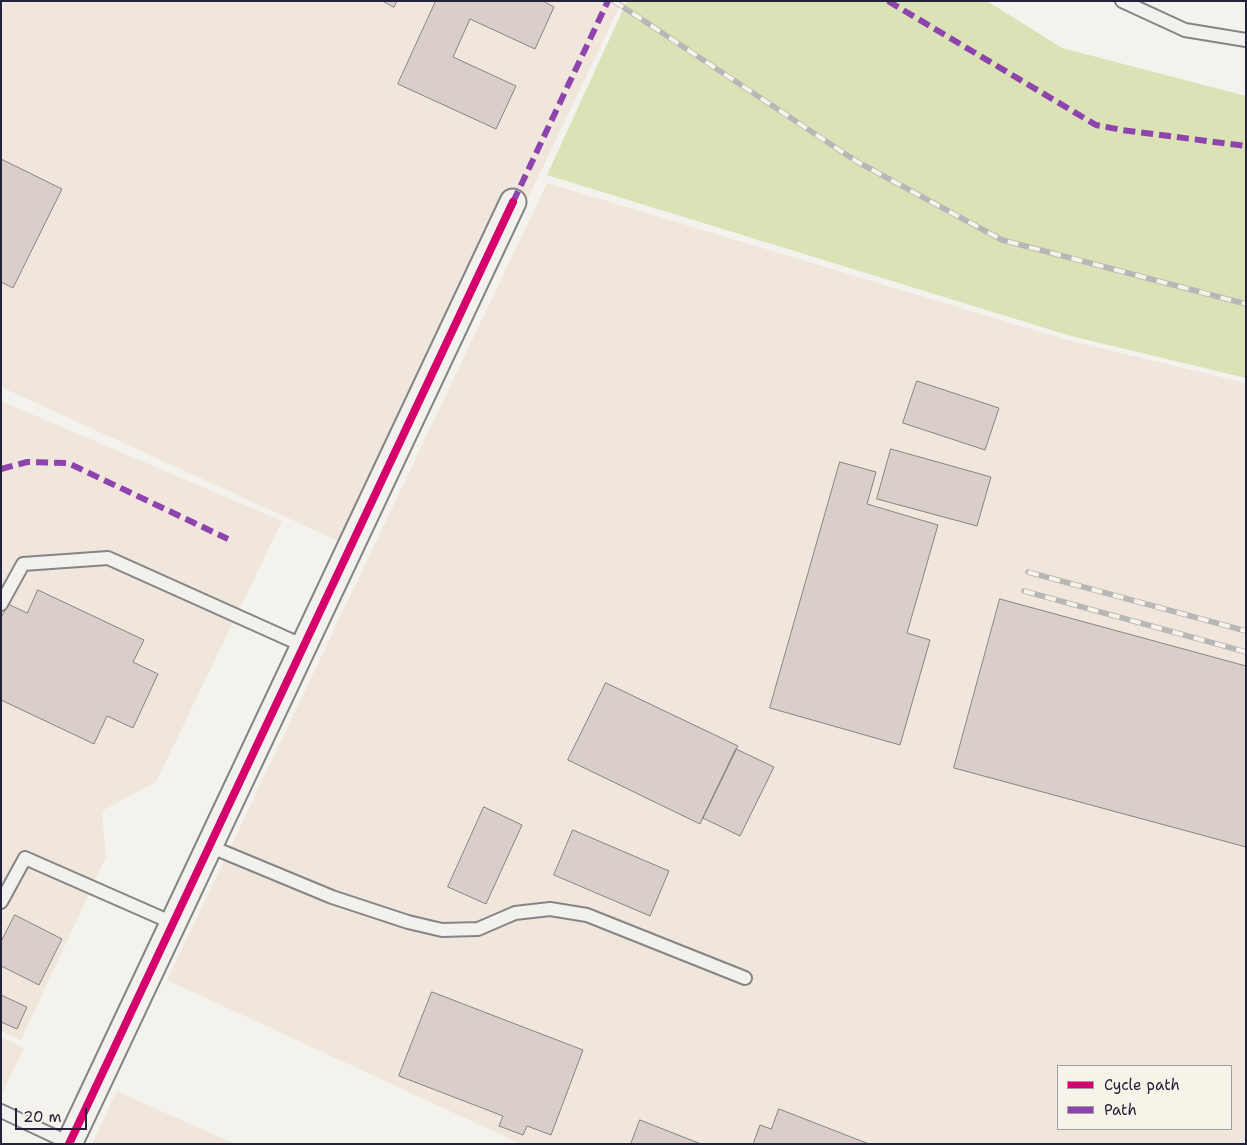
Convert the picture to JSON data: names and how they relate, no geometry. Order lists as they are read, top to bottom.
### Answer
{
  "legend": ["Cycle path", "Path"],
  "scale_bar": "20 m"
}
